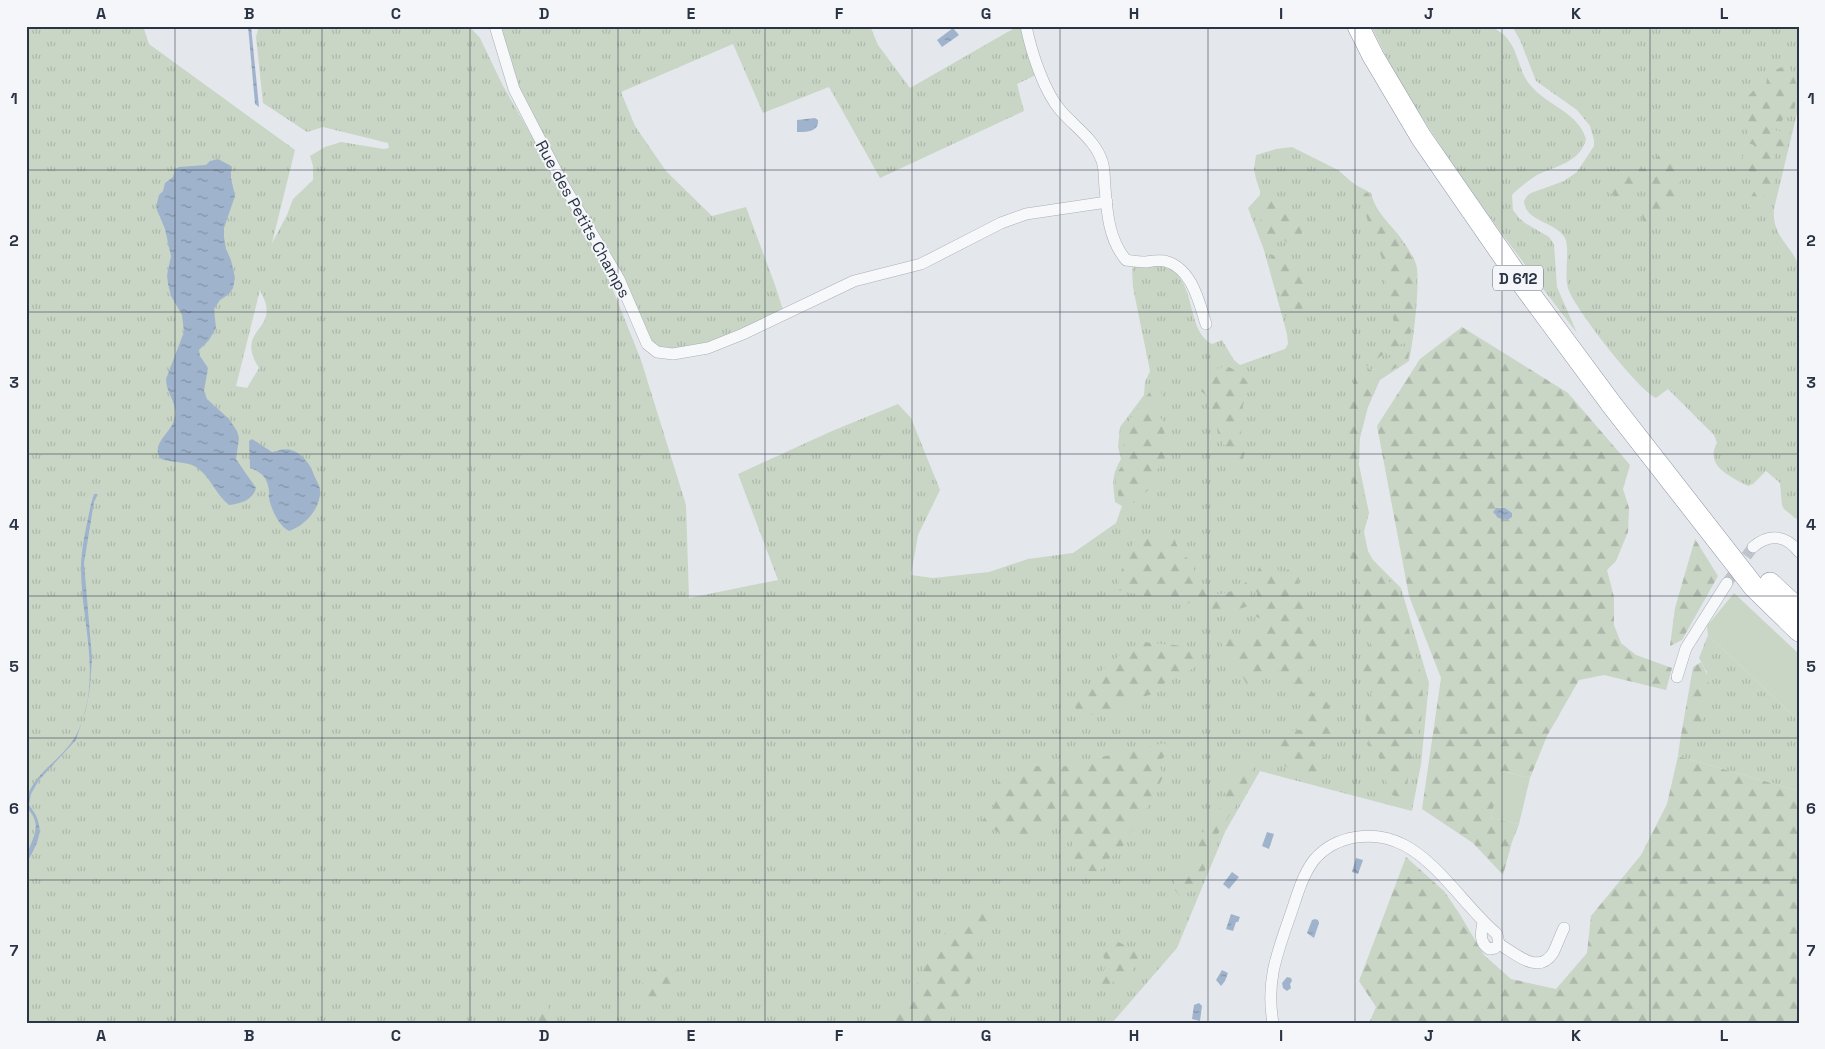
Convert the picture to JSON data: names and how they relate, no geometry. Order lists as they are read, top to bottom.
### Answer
{
  "streets": {
    "highway": ["D 612"],
    "street": ["Rue des Petits Champs"]
  },
  "grid": {
    "columns": [
      "A",
      "B",
      "C",
      "D",
      "E",
      "F",
      "G",
      "H",
      "I",
      "J",
      "K",
      "L"
    ],
    "rows": [
      "1",
      "2",
      "3",
      "4",
      "5",
      "6",
      "7"
    ]
  }
}
